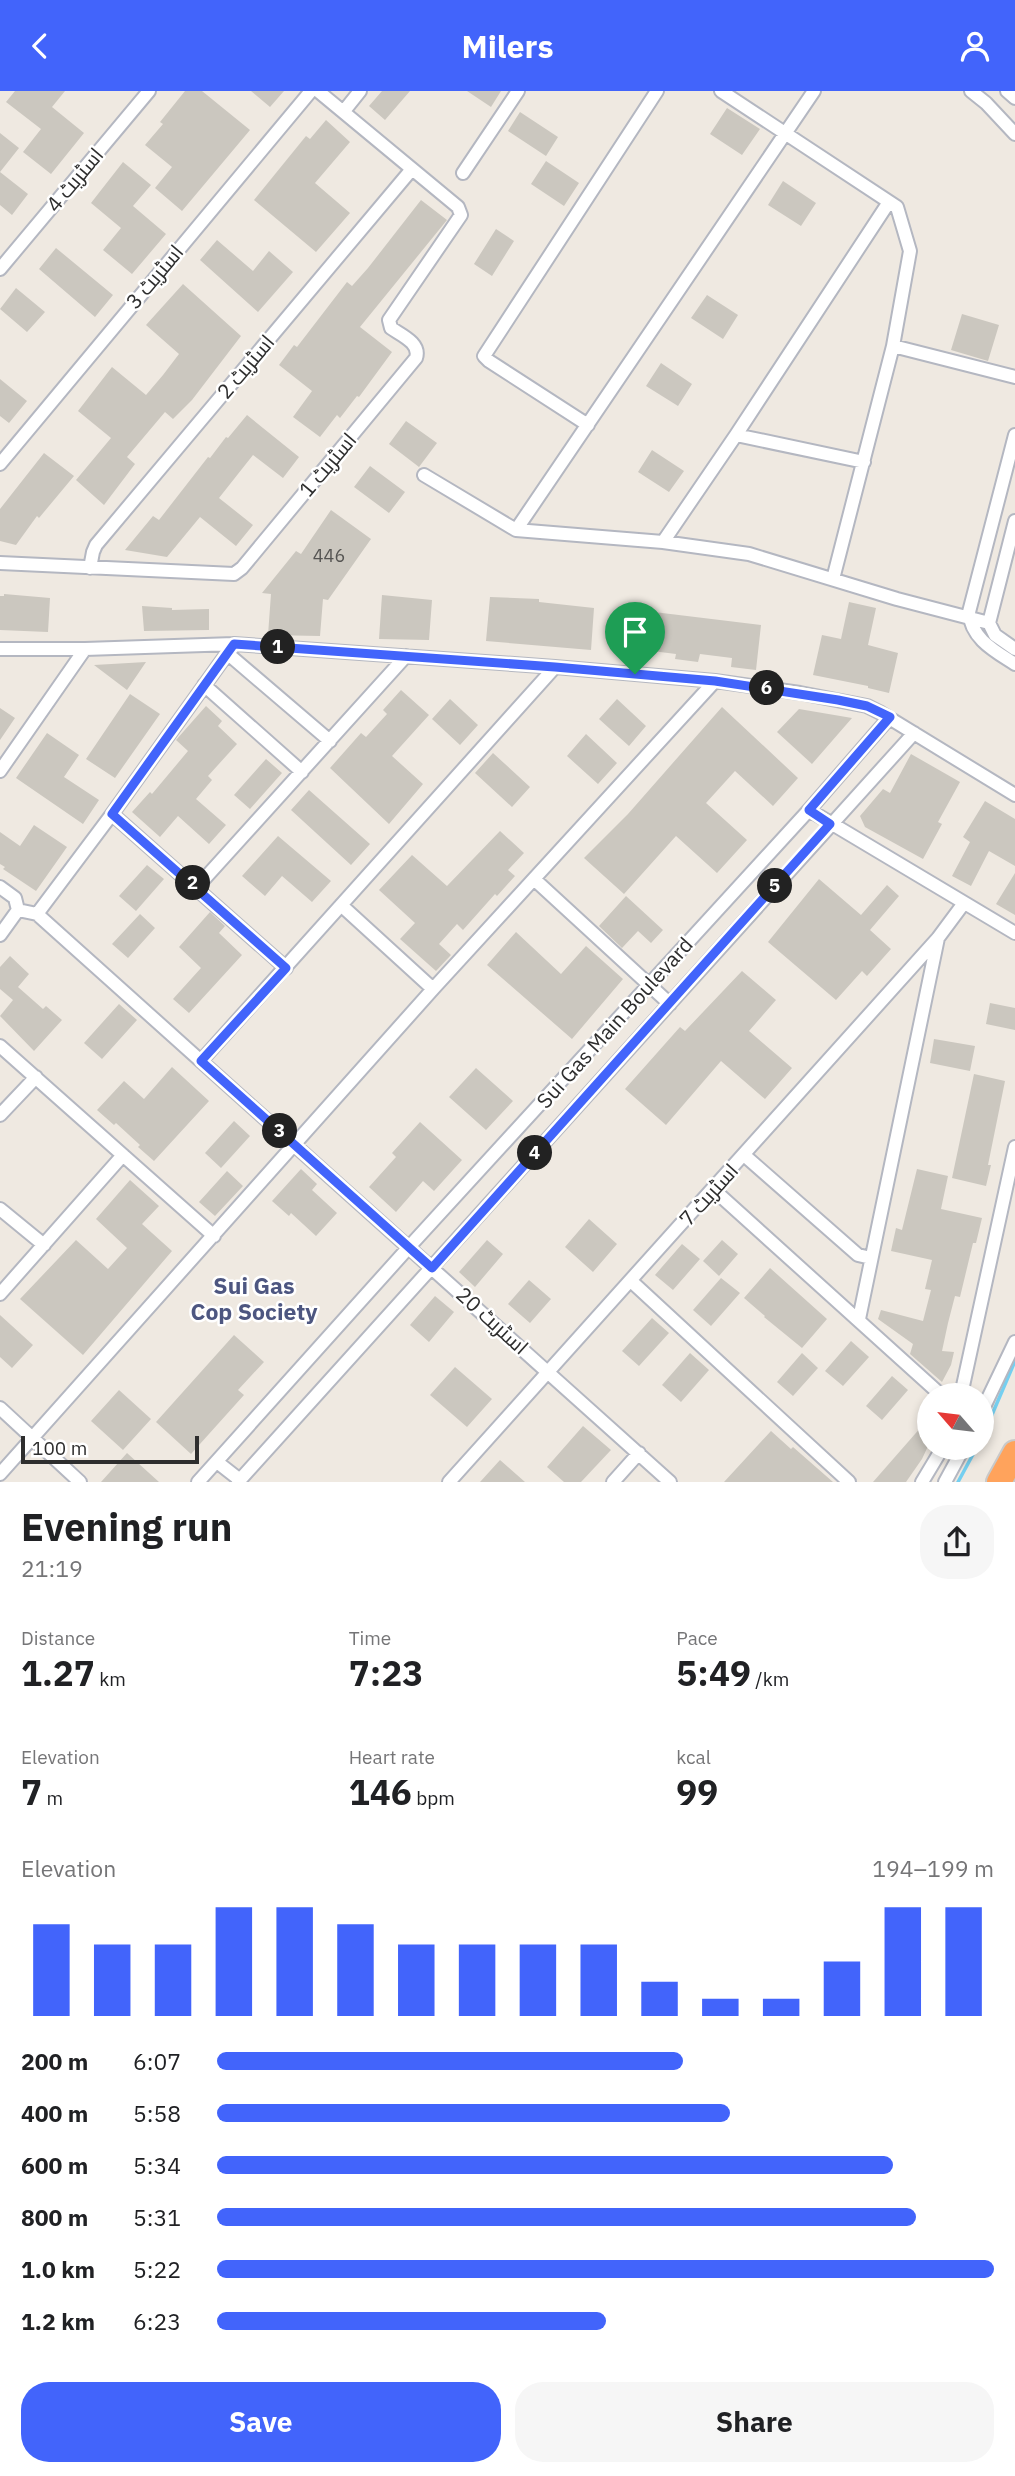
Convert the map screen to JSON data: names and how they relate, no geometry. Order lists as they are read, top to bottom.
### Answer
{
  "streets": {
    "street": [
      "اسٹریٹ 4",
      "اسٹریٹ 3",
      "اسٹریٹ 2",
      "اسٹریٹ 1",
      "Sui Gas Main Boulevard",
      "اسٹریٹ 7",
      "اسٹریٹ 20"
    ]
  },
  "crossings": [
    ["اسٹریٹ 2", "اسٹریٹ 1"],
    ["Sui Gas Main Boulevard", "اسٹریٹ 20"],
    ["اسٹریٹ 7", "اسٹریٹ 20"]
  ],
  "districts": ["Sui Gas Cop Society"],
  "house_numbers": ["446"],
  "scale_bar": "100 m",
  "north": "top left",
  "page": {
    "header": "Milers",
    "pins": [
      "1",
      "6",
      "2",
      "5",
      "3",
      "4"
    ],
    "scale": "100 m",
    "heading": ["Evening run", "21:19"],
    "stats": [
      ["Distance", "1.27 km"],
      ["Time", "7:23"],
      ["Pace", "5:49 /km"],
      ["Elevation", "7 m"],
      ["Heart rate", "146 bpm"],
      ["kcal", "99"]
    ],
    "chart": ["Elevation", "194–199 m"],
    "list": [
      {
        "name": "200 m",
        "note": "6:07"
      },
      {
        "name": "400 m",
        "note": "5:58"
      },
      {
        "name": "600 m",
        "note": "5:34"
      },
      {
        "name": "800 m",
        "note": "5:31"
      },
      {
        "name": "1.0 km",
        "note": "5:22"
      },
      {
        "name": "1.2 km",
        "note": "6:23"
      }
    ],
    "buttons": ["Save", "Share"]
  }
}
